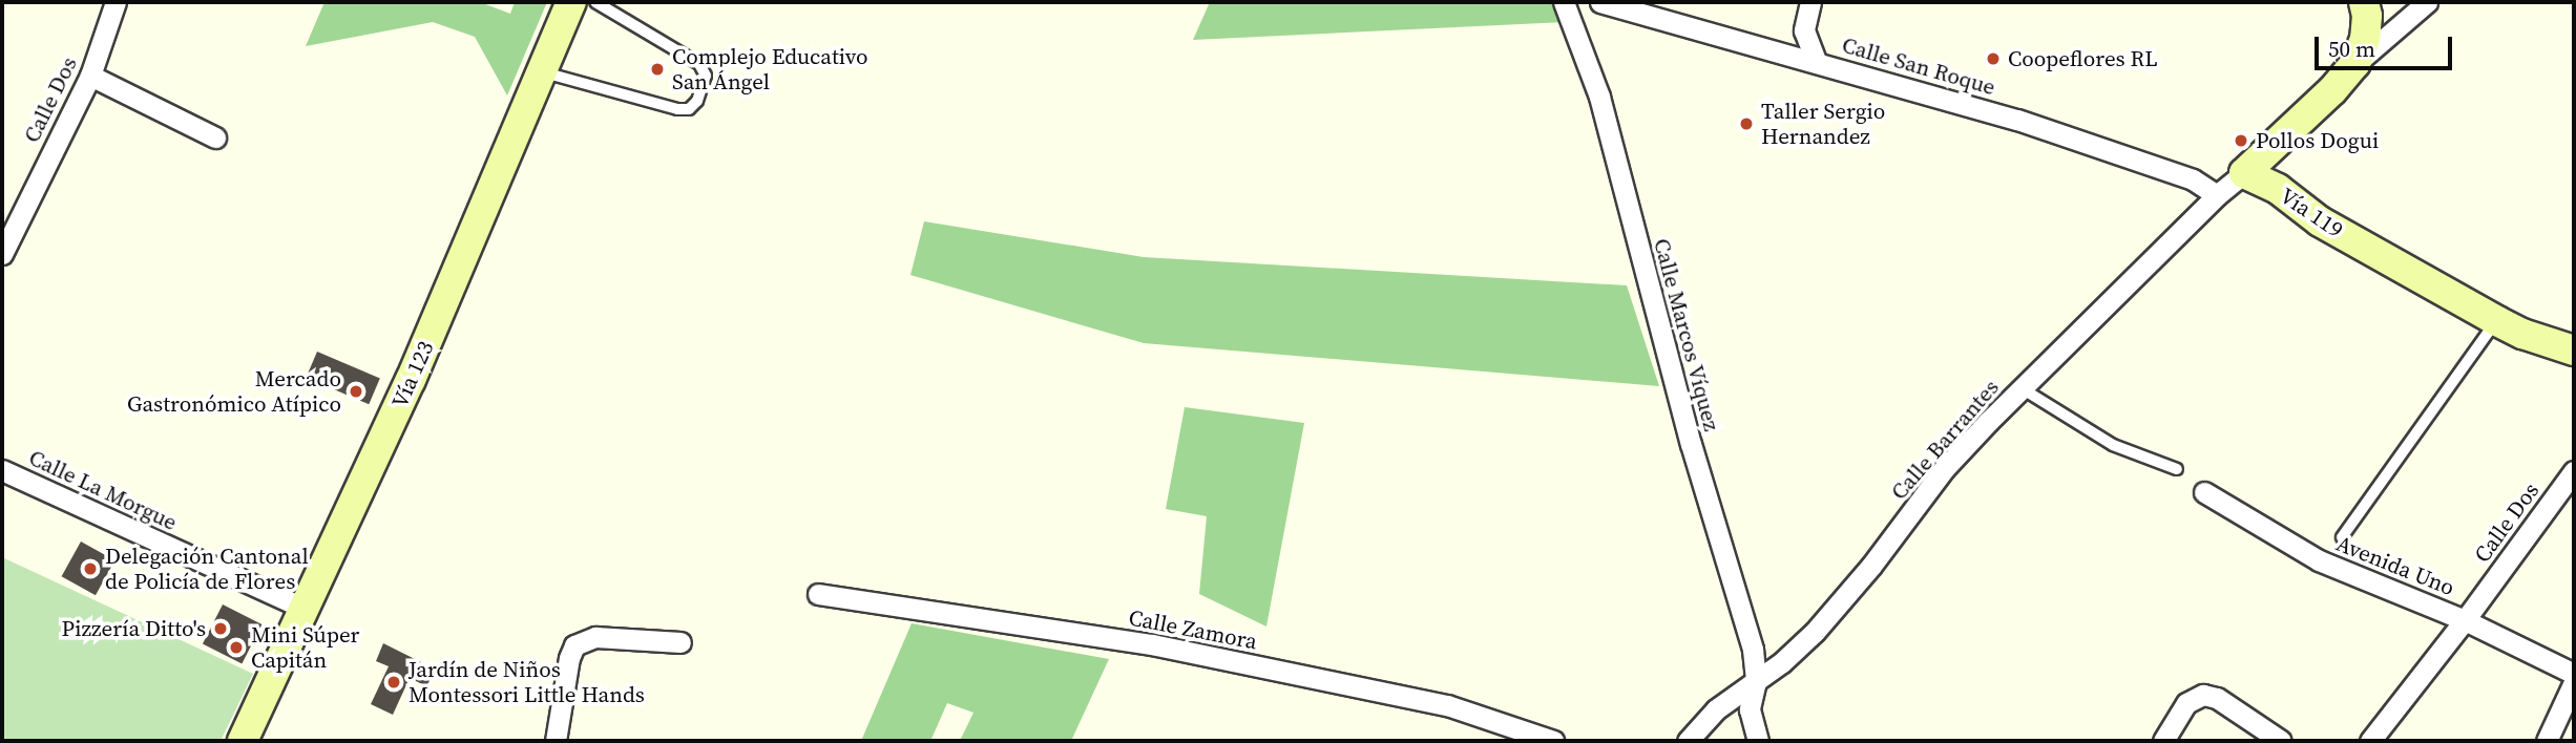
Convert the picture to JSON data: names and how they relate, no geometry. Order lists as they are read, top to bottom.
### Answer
{
  "streets": {
    "main road": ["Vía 119", "Vía 123"],
    "street": [
      "Calle San Roque",
      "Calle Dos",
      "Calle Marcos Víquez",
      "Calle Barrantes",
      "Calle La Morgue",
      "Avenida Uno",
      "Calle Zamora"
    ]
  },
  "crossings": [
    ["Calle San Roque", "Calle Barrantes"],
    ["Calle Dos", "Avenida Uno"],
    ["Vía 119", "Calle Barrantes"],
    ["Calle Marcos Víquez", "Calle Barrantes"],
    ["Vía 123", "Calle La Morgue"]
  ],
  "places": [
    "Coopeflores RL",
    "Complejo Educativo San Ángel",
    "Taller Sergio Hernandez",
    "Pollos Dogui",
    "Mercado Gastronómico Atípico",
    "Delegación Cantonal de Policía de Flores",
    "Pizzería Ditto's",
    "Mini Súper Capitán",
    "Jardín de Niños Montessori Little Hands"
  ],
  "scale_bar": "50 m"
}
